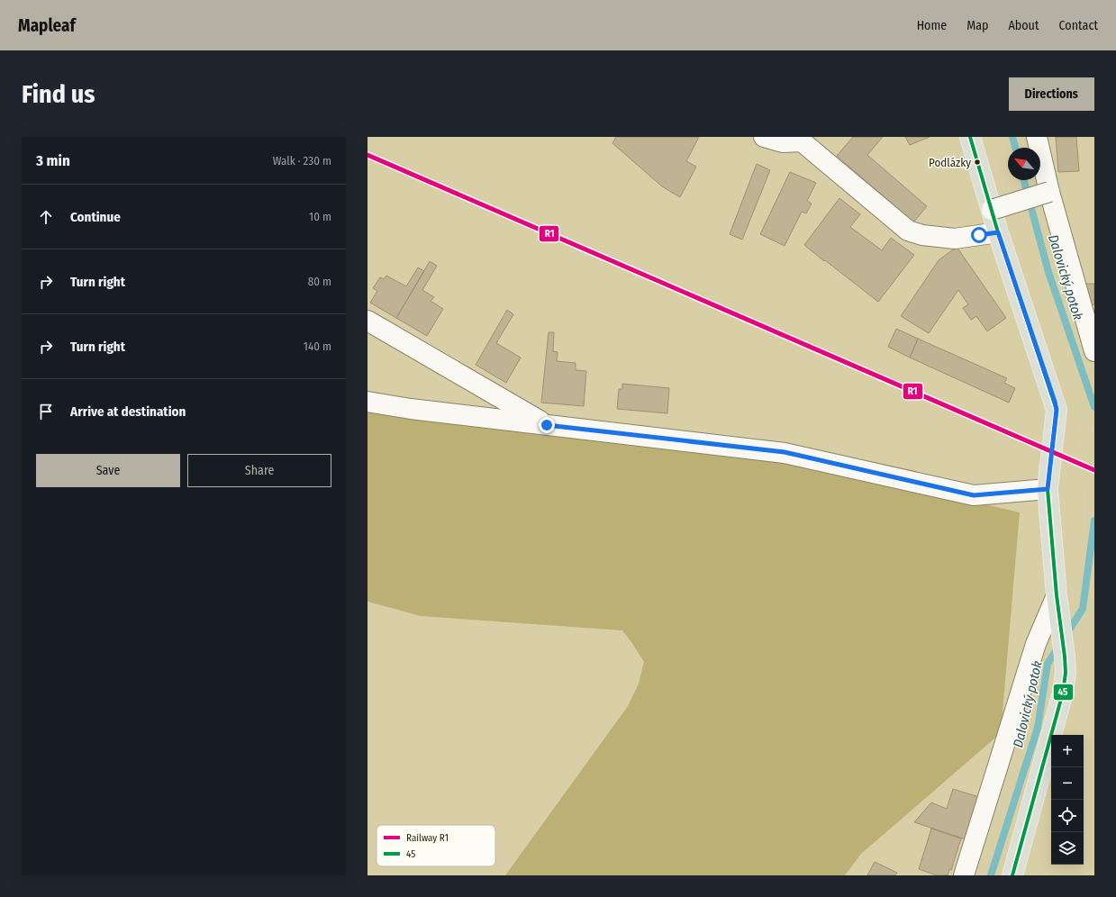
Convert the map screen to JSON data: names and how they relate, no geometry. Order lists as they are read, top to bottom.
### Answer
{
  "water": ["Dalovický potok"],
  "places": ["Podlázky"],
  "lines": ["transit line 45", "rail line R1"],
  "legend": ["Railway R1", "45"],
  "north": "top left",
  "page": {
    "header": "Mapleaf",
    "nav": [
      "Home",
      "Map",
      "About",
      "Contact"
    ],
    "buttons": [
      "Directions",
      ["Save", "Share"]
    ],
    "title": "Find us",
    "heading": ["3 min", "Walk · 230 m"],
    "list": [
      ["Continue", "10 m"],
      ["Turn right", "80 m"],
      ["Turn right", "140 m"],
      "Arrive at destination"
    ],
    "map_buttons": ["+", "−"]
  }
}
